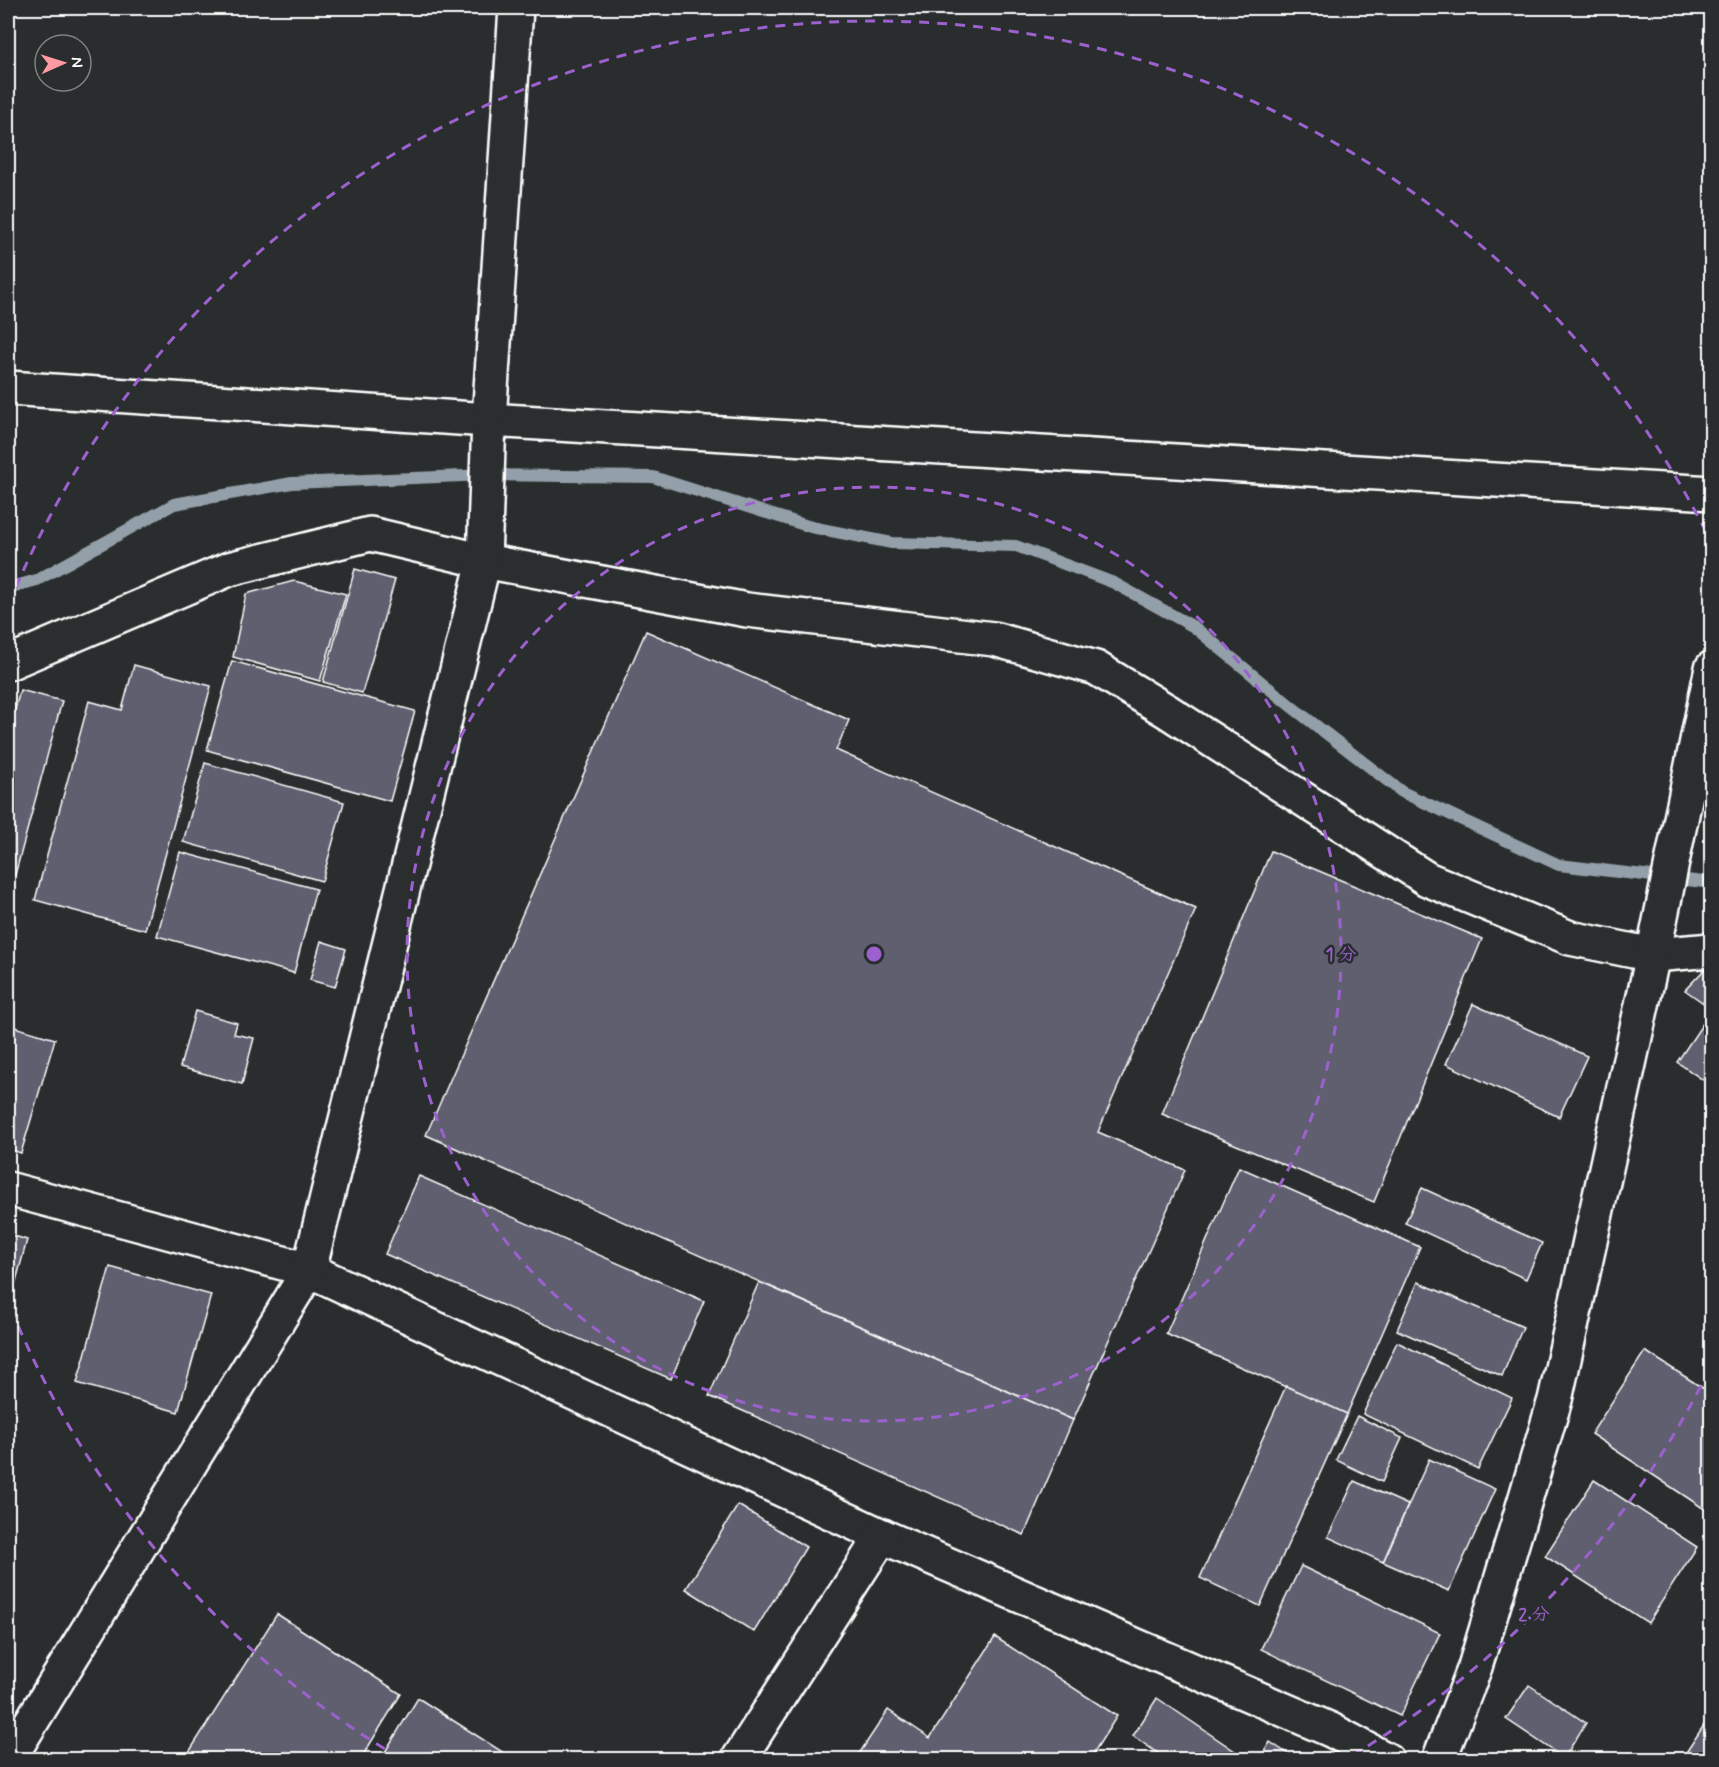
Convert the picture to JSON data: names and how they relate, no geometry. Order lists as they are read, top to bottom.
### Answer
{
  "north": "right",
  "rings": ["1 分", "2 分"]
}
